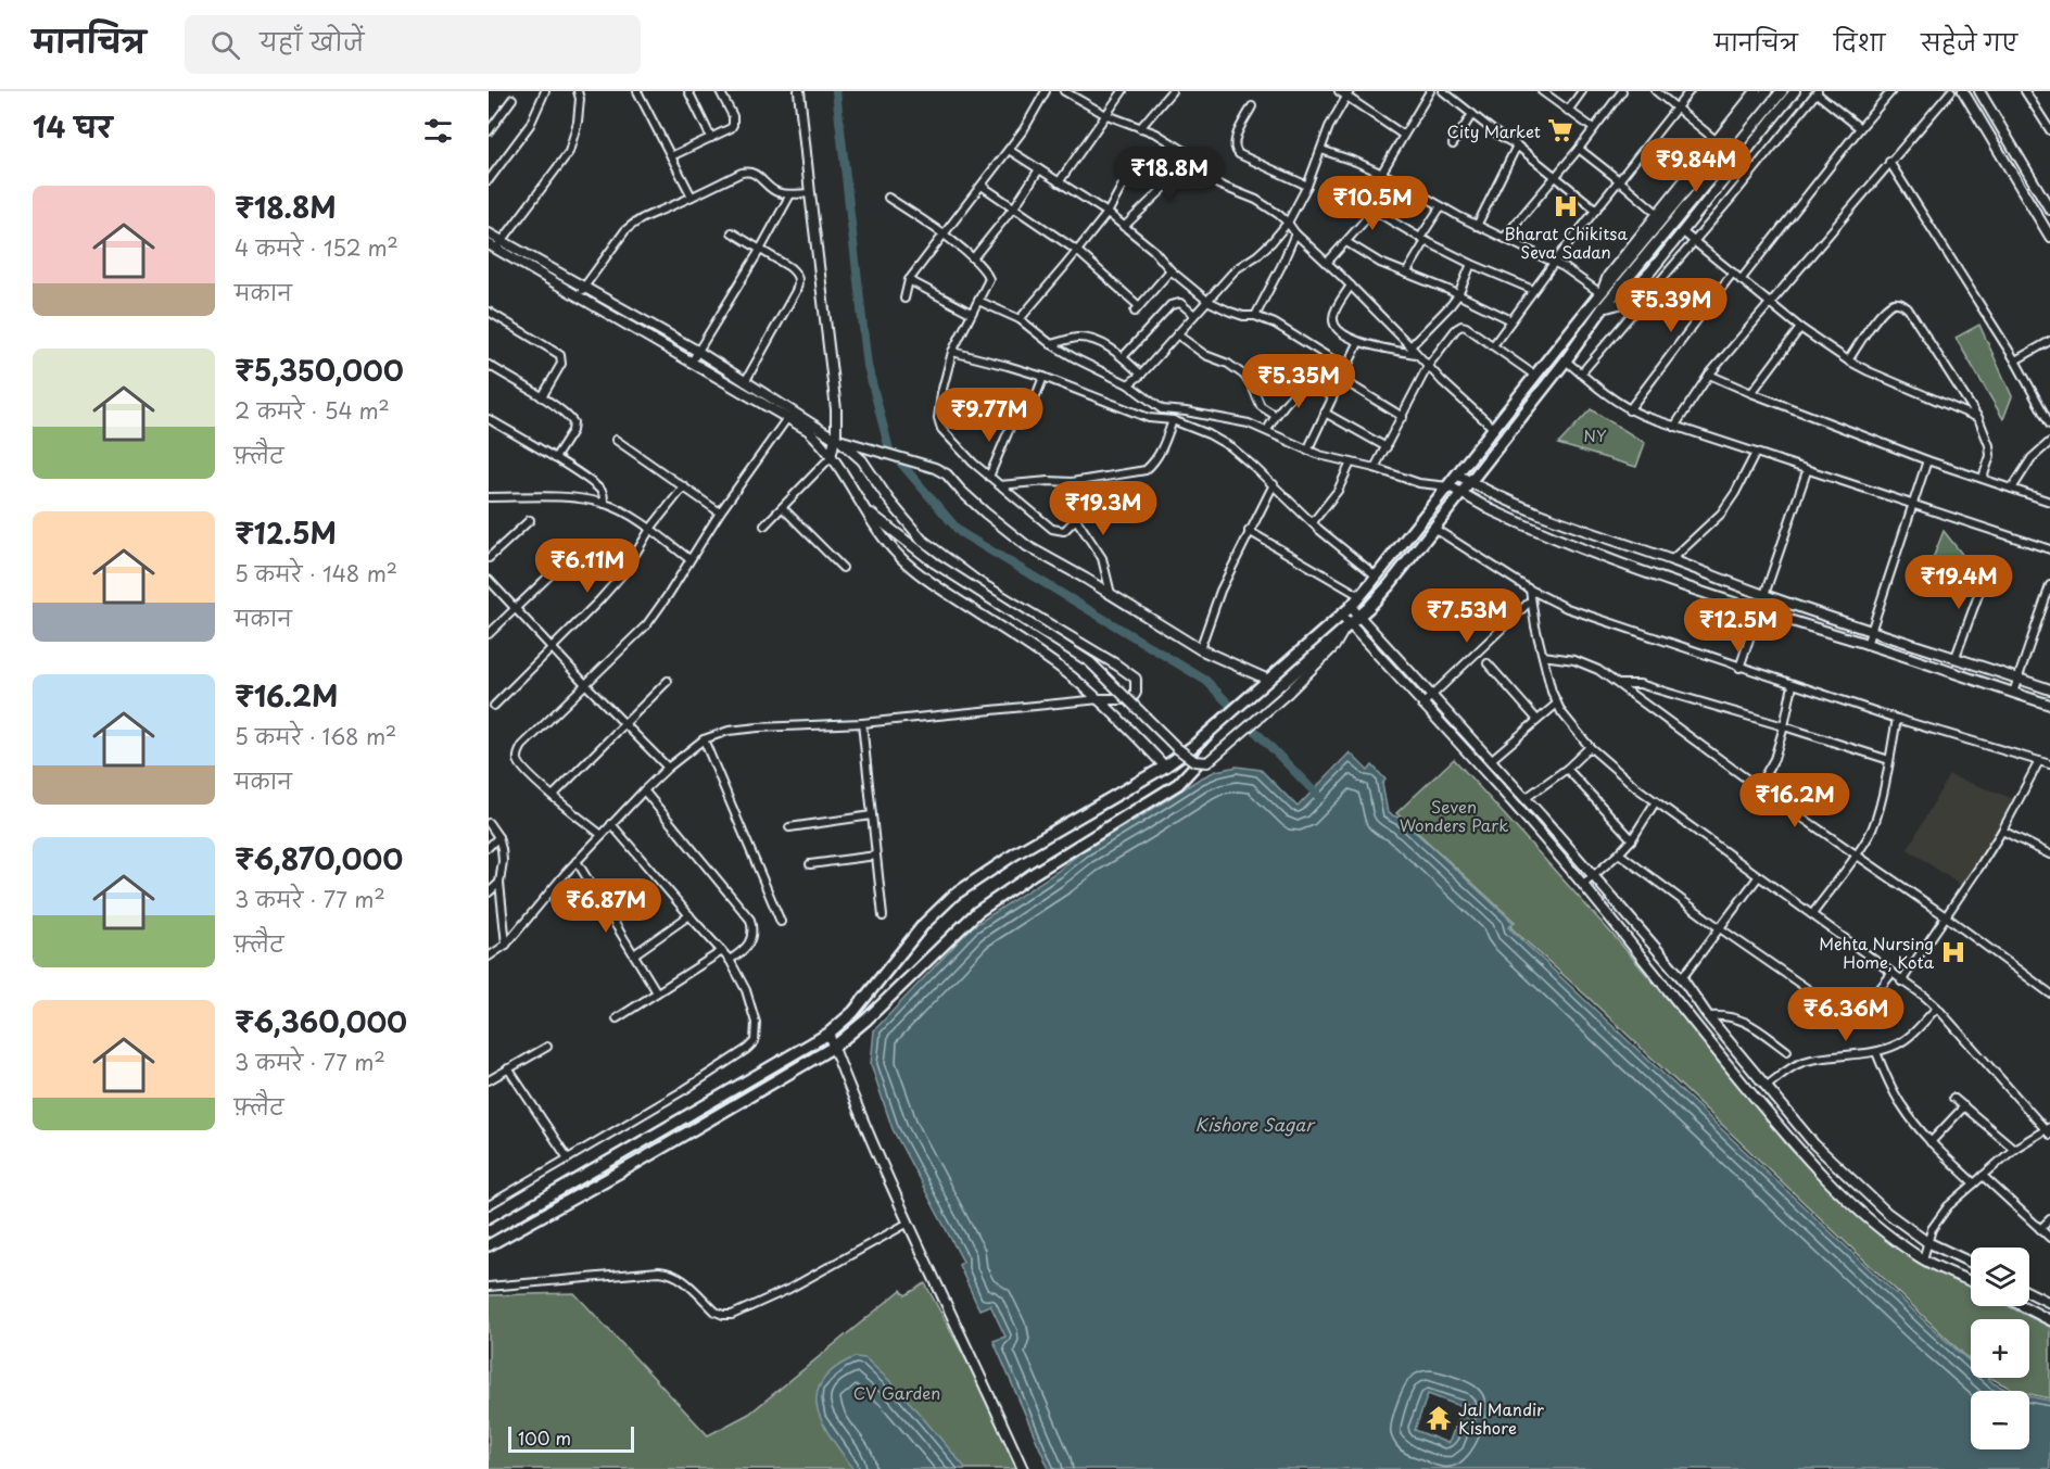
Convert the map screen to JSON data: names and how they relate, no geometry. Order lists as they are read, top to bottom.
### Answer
{
  "water": ["Kishore Sagar"],
  "parks": ["NY", "Seven Wonders Park", "CV Garden"],
  "places": {
    "supermarket": ["City Market"],
    "hospital": ["Bharat Chikitsa Seva Sadan", "Mehta Nursing Home, Kota"],
    "temple": ["Jal Mandir Kishore"]
  },
  "scale_bar": "100 m",
  "page": {
    "header": "मानचित्र",
    "search": "यहाँ खोजें",
    "nav": ["मानचित्र", "दिशा", "सहेजे गए"],
    "heading": "14 घर",
    "price": [
      "₹9.84M",
      "₹18.8M",
      "₹10.5M",
      "₹5.39M",
      "₹5.35M",
      "₹9.77M",
      "₹19.3M",
      "₹6.11M",
      "₹19.4M",
      "₹7.53M",
      "₹12.5M",
      "₹16.2M",
      "₹6.87M",
      "₹6.36M"
    ],
    "list": [
      {
        "name": "₹18.8M",
        "note": "4 कमरे · 152 m² · मकान"
      },
      {
        "name": "₹5,350,000",
        "note": "2 कमरे · 54 m² · फ़्लैट"
      },
      {
        "name": "₹12.5M",
        "note": "5 कमरे · 148 m² · मकान"
      },
      {
        "name": "₹16.2M",
        "note": "5 कमरे · 168 m² · मकान"
      },
      {
        "name": "₹6,870,000",
        "note": "3 कमरे · 77 m² · फ़्लैट"
      },
      {
        "name": "₹6,360,000",
        "note": "3 कमरे · 77 m² · फ़्लैट"
      }
    ],
    "map_buttons": ["+", "−"],
    "scale": "100 m"
  }
}
